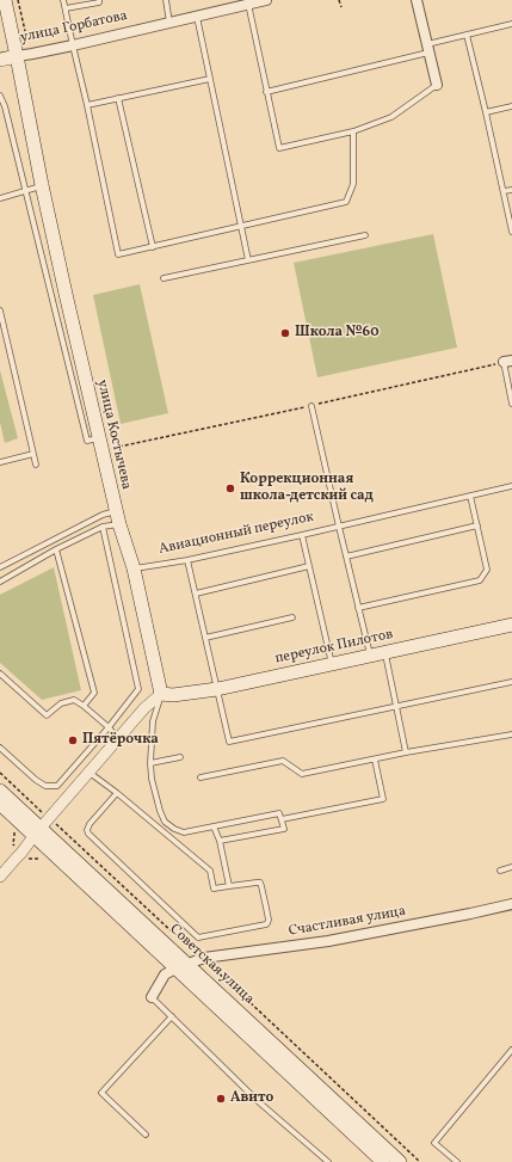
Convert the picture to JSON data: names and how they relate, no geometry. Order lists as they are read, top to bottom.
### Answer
{
  "streets": {
    "main road": [
      "улица Горбатова",
      "улица Костычева",
      "переулок Пилотов",
      "Советская улица"
    ],
    "street": ["Счастливая улица"],
    "lane": ["Авиационный переулок"]
  },
  "crossings": [
    ["улица Горбатова", "улица Костычева"],
    ["улица Костычева", "Авиационный переулок"],
    ["улица Костычева", "переулок Пилотов"],
    ["Счастливая улица", "Советская улица"]
  ],
  "places": [
    "Школа №60",
    "Коррекционная школа-детский сад",
    "Пятёрочка",
    "Авито"
  ]
}
